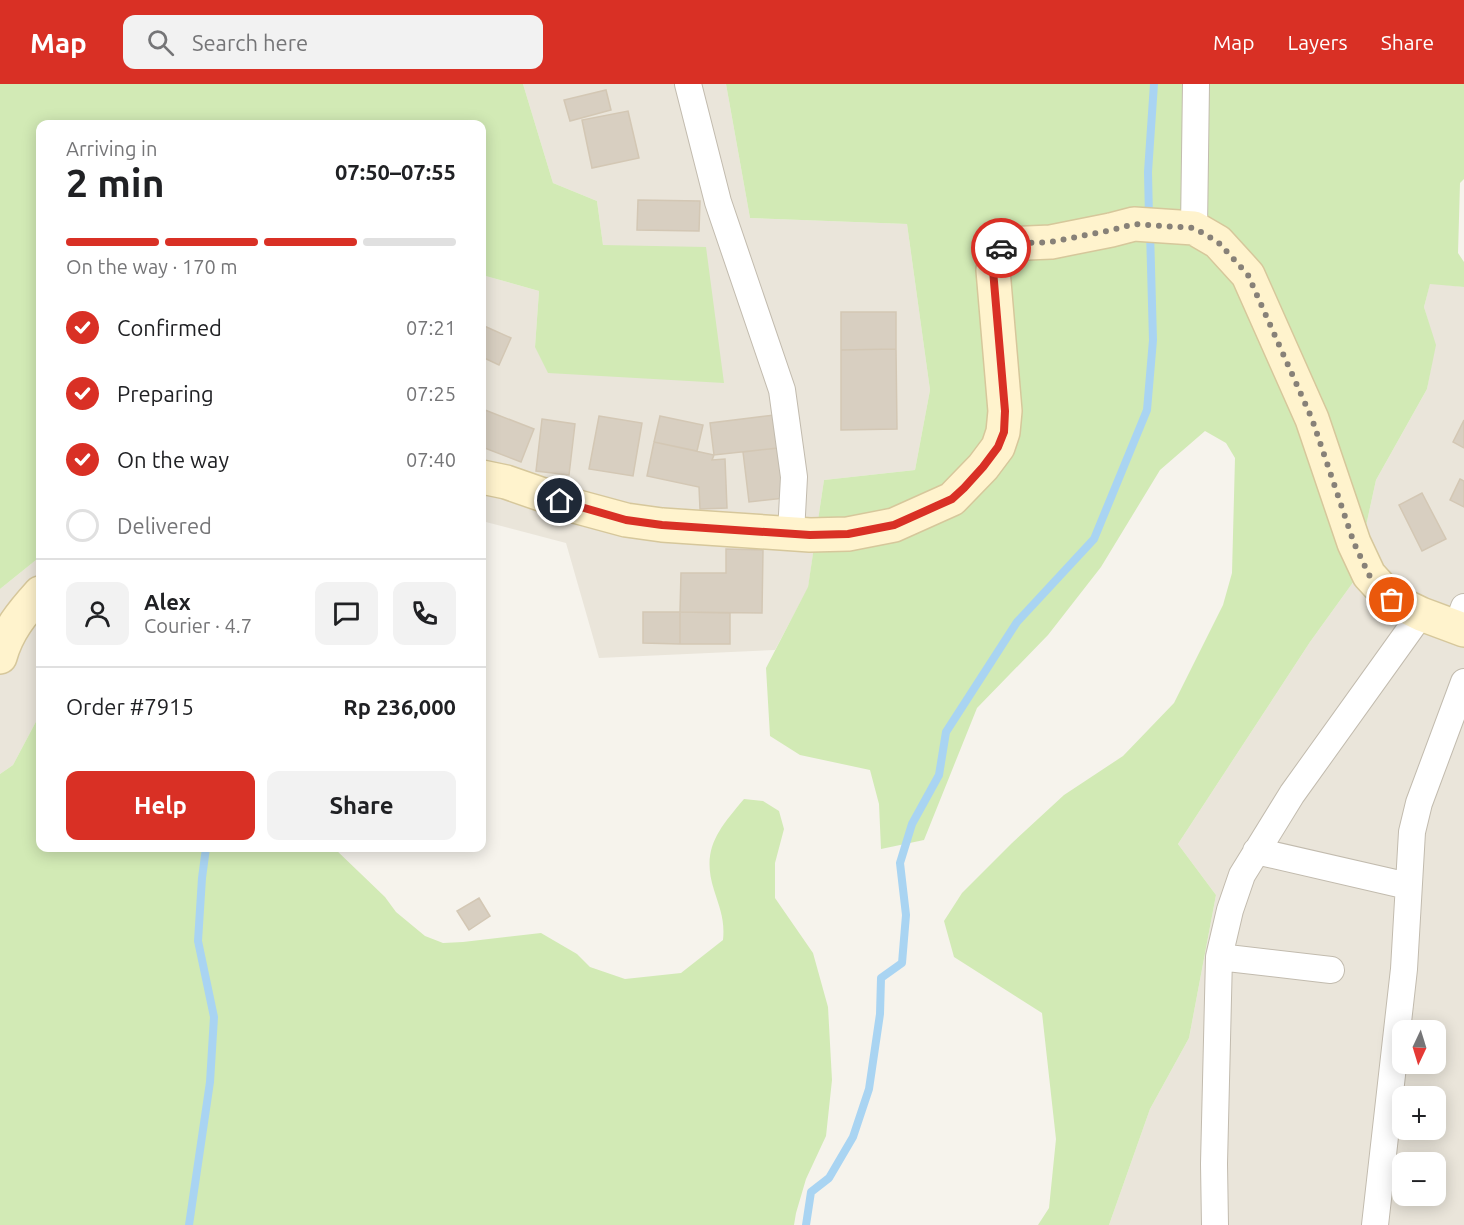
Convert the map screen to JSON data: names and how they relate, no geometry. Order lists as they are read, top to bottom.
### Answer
{
  "north": "bottom",
  "page": {
    "header": "Map",
    "search": "Search here",
    "nav": ["Map", "Layers", "Share"],
    "heading": ["2 min", "Arriving in", "07:50–07:55"],
    "panel": [
      "Alex",
      "Courier · 4.7",
      "Order #7915",
      "Rp 236,000"
    ],
    "bar": "On the way · 170 m",
    "list": [
      ["Confirmed", "07:21"],
      ["Preparing", "07:25"],
      ["On the way", "07:40"],
      "Delivered"
    ],
    "buttons": ["Help", "Share"],
    "map_buttons": ["+", "−"]
  }
}
